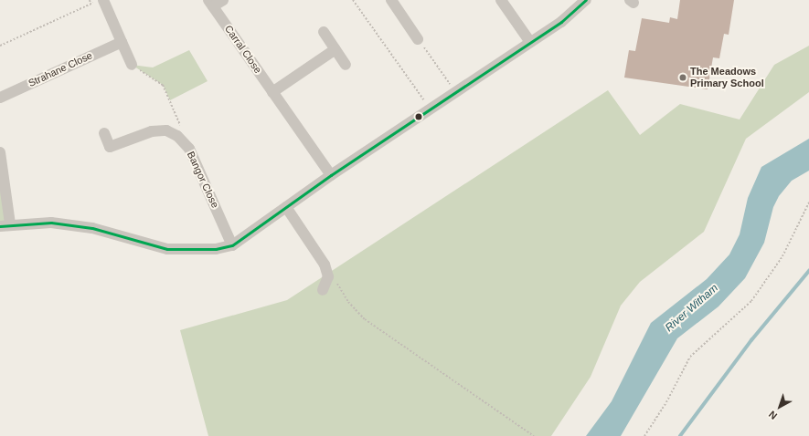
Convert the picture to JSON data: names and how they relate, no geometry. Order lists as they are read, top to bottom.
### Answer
{
  "streets": {
    "street": ["Carral Close", "Strahane Close", "Bangor Close"]
  },
  "water": ["River Witham"],
  "places": ["The Meadows Primary School"],
  "north": "bottom left"
}
